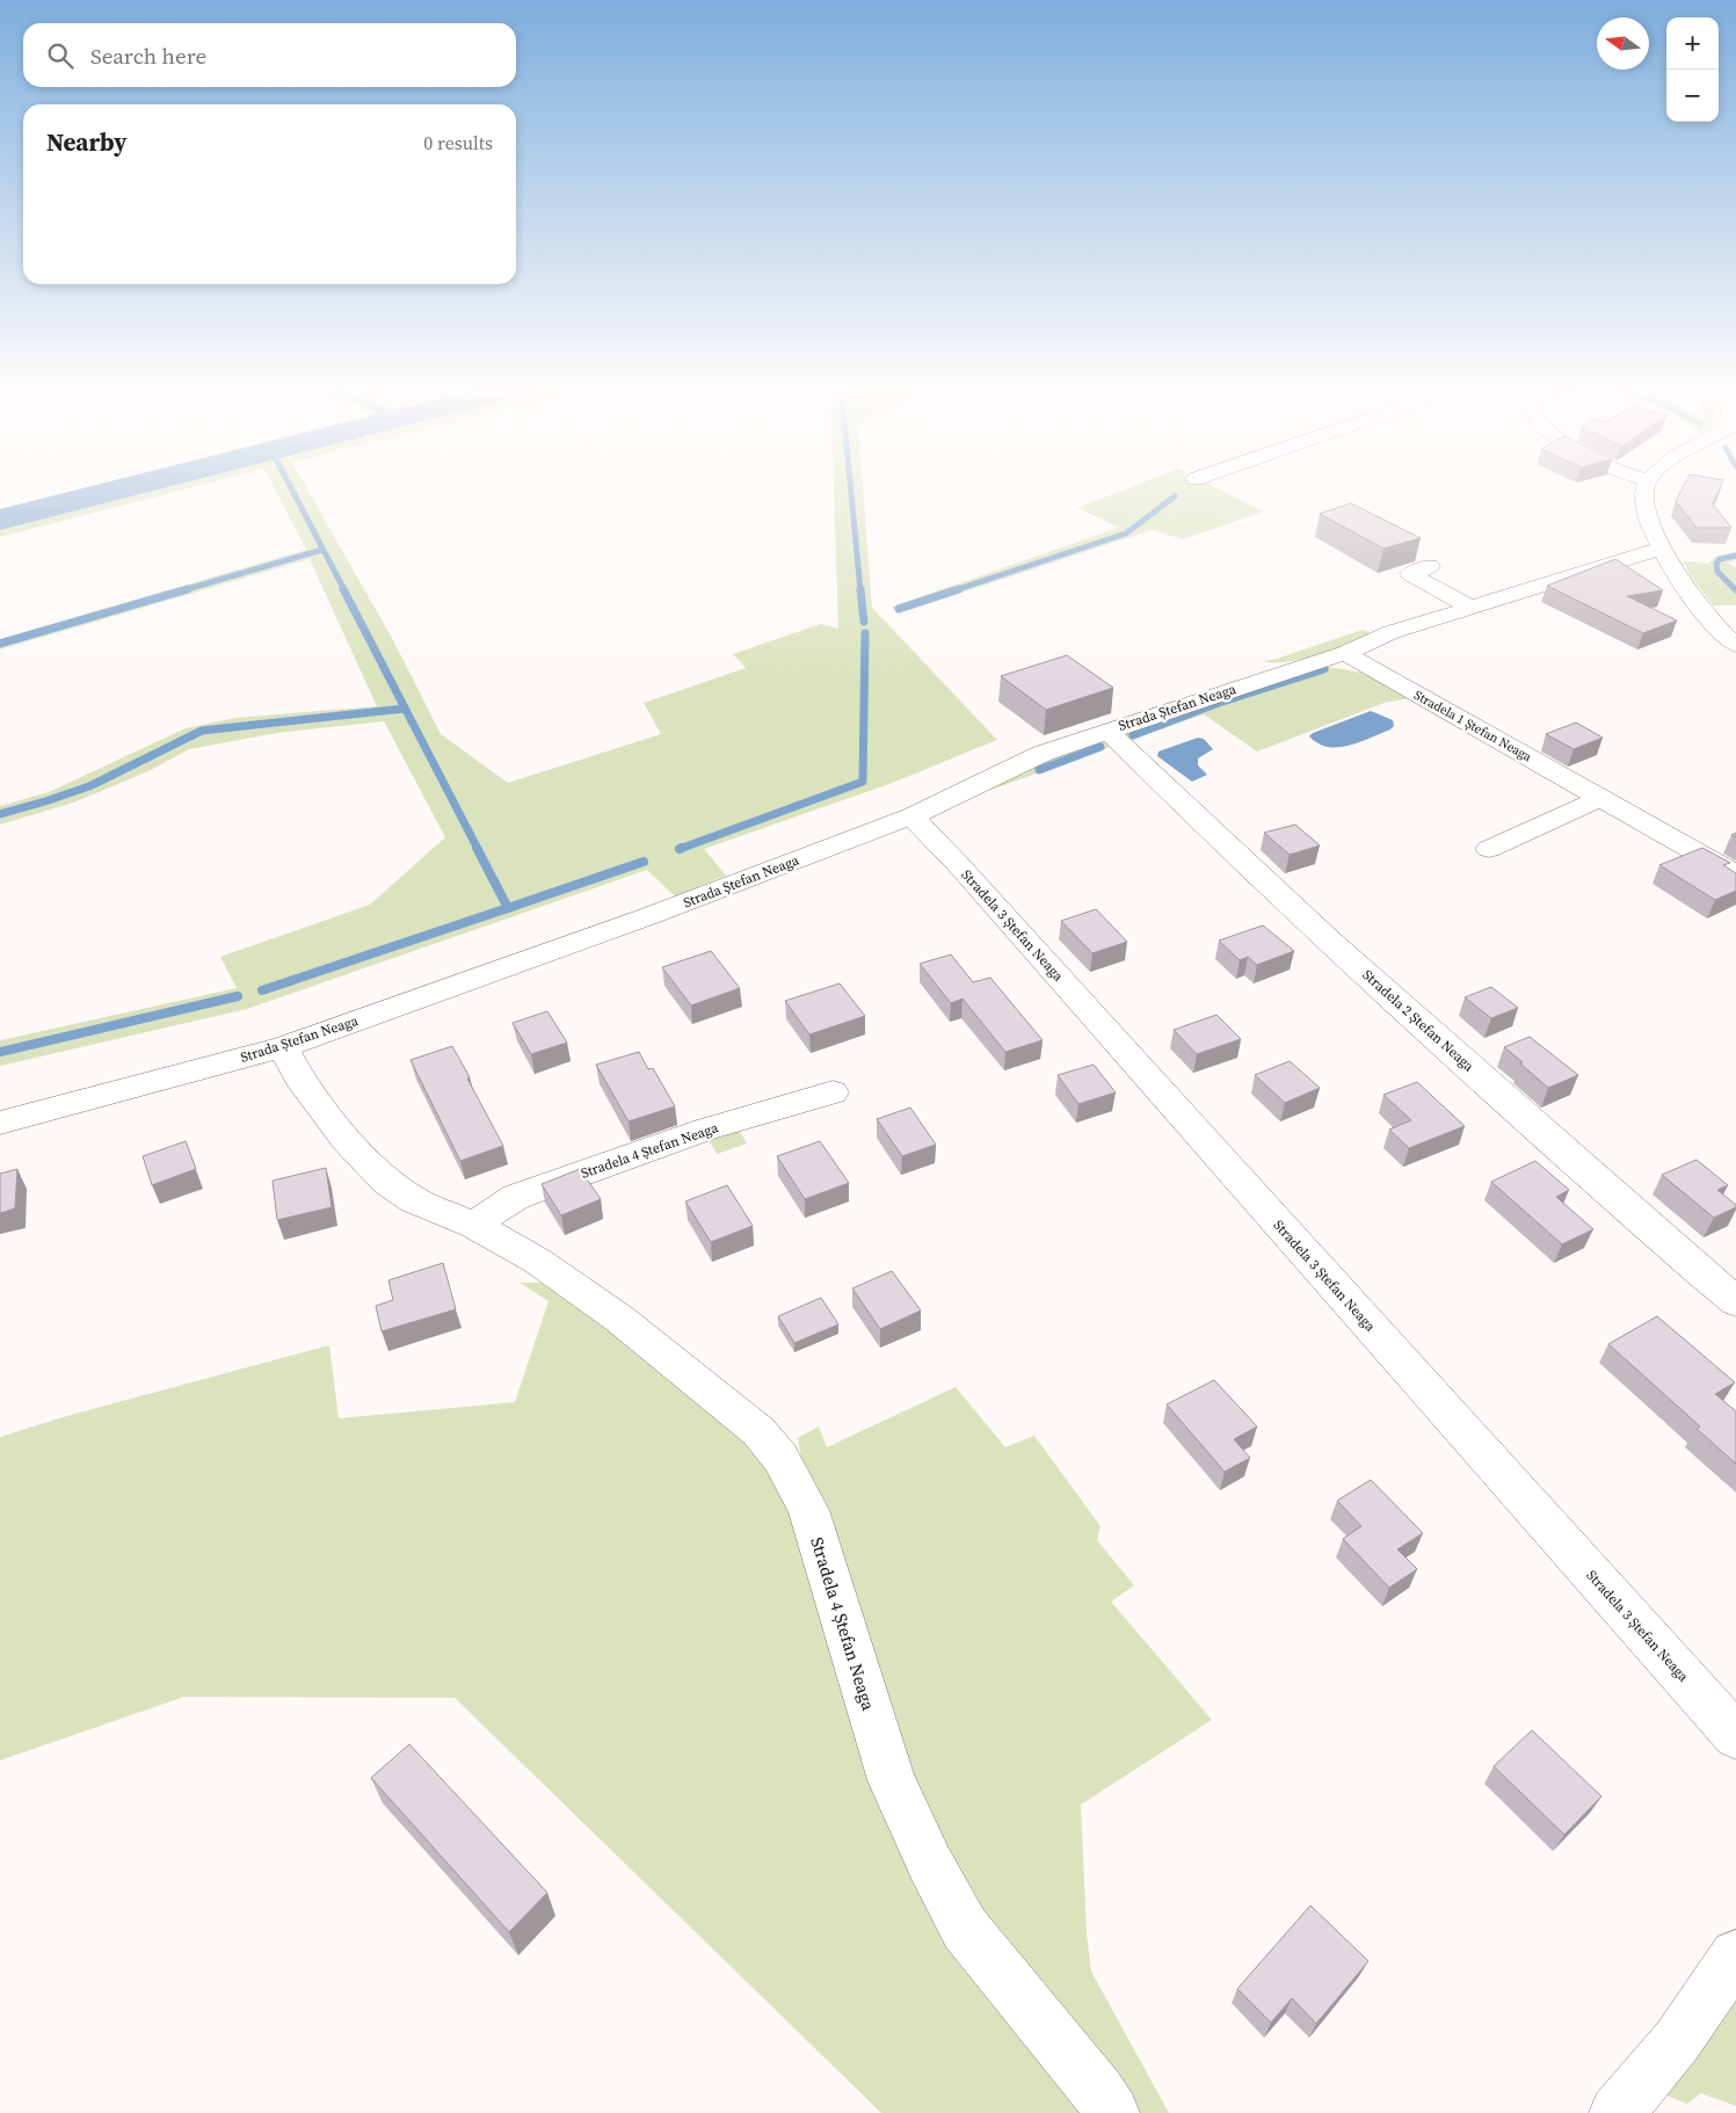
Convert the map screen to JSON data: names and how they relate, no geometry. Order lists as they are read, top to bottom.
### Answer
{
  "streets": {
    "street": [
      "Strada Ștefan Neaga",
      "Stradela 1 Ștefan Neaga",
      "Stradela 3 Ștefan Neaga",
      "Stradela 2 Ștefan Neaga",
      "Stradela 4 Ștefan Neaga"
    ]
  },
  "crossings": [
    ["Strada Ștefan Neaga", "Stradela 1 Ștefan Neaga"],
    ["Strada Ștefan Neaga", "Stradela 3 Ștefan Neaga"],
    ["Strada Ștefan Neaga", "Stradela 2 Ștefan Neaga"],
    ["Strada Ștefan Neaga", "Stradela 4 Ștefan Neaga"]
  ],
  "north": "left",
  "page": {
    "map_buttons": ["+", "−"],
    "search": "Search here",
    "heading": ["Nearby", "0 results"]
  }
}
